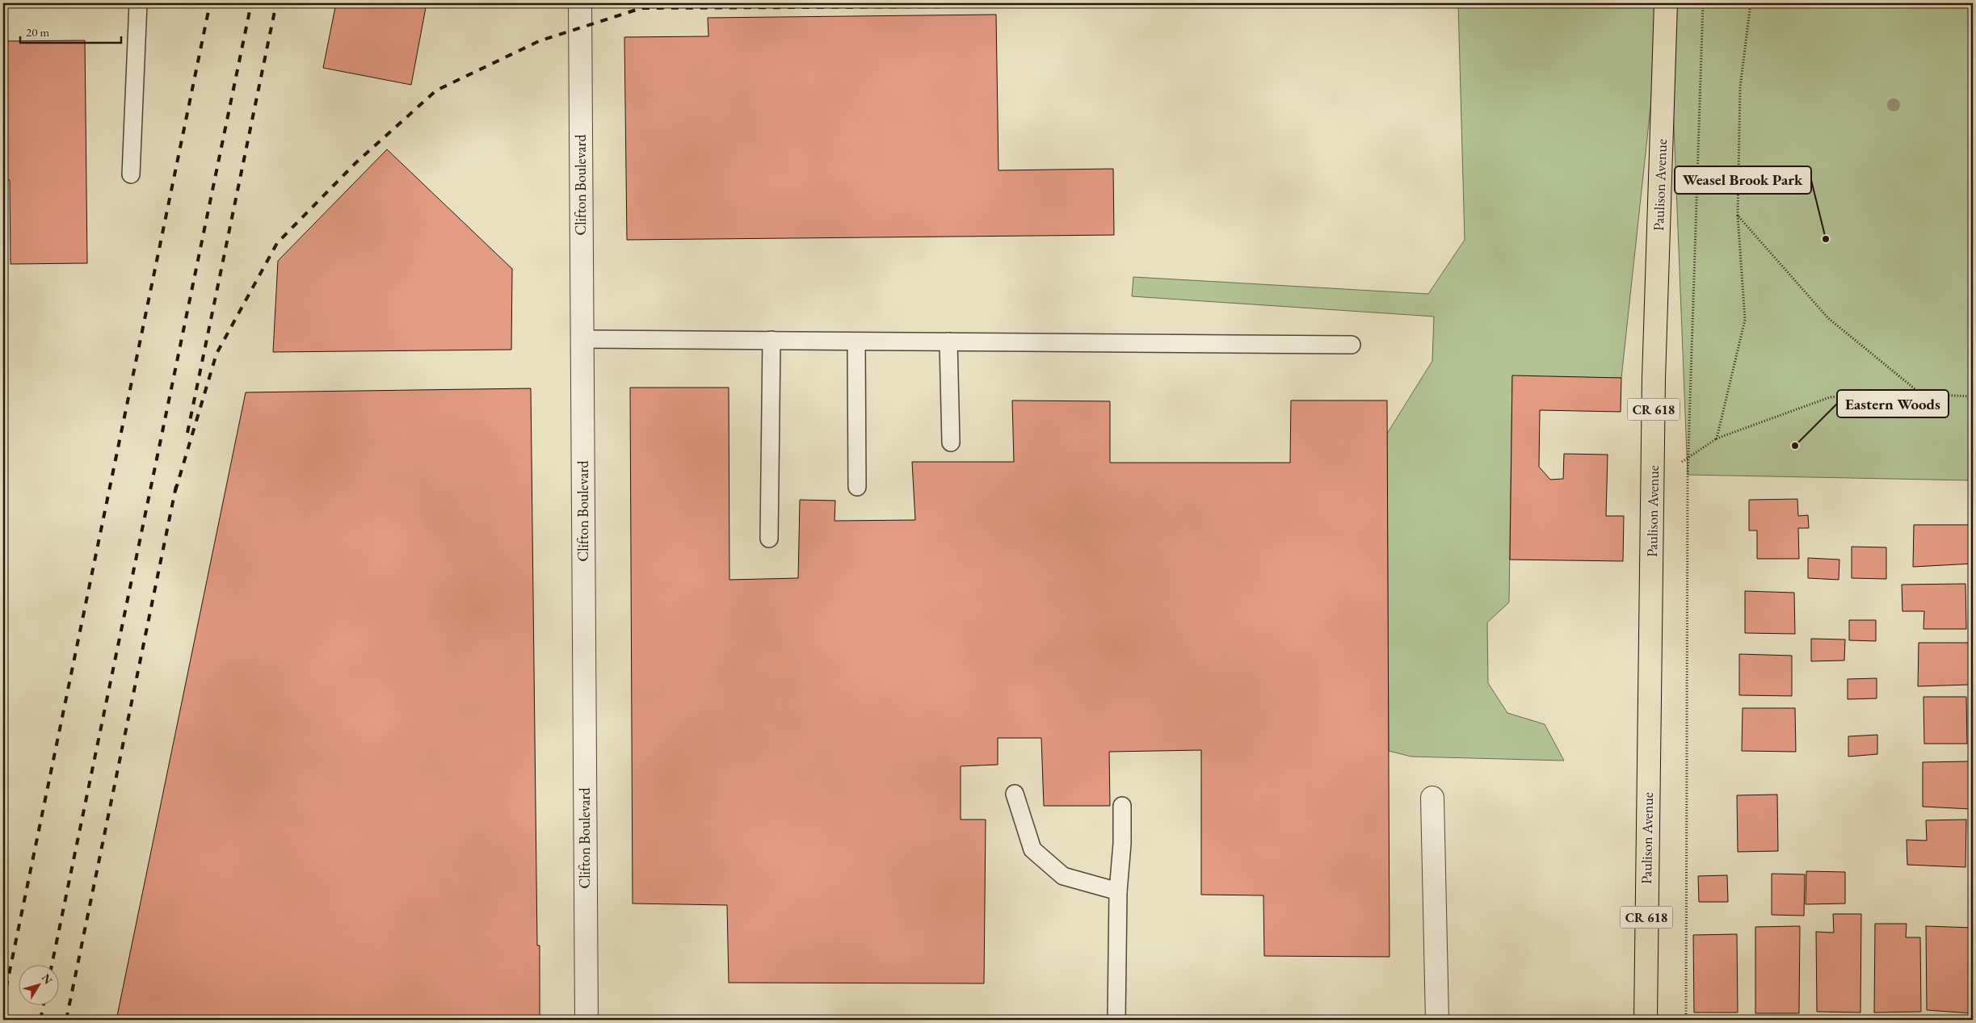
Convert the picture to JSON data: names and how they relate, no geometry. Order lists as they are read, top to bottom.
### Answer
{
  "streets": {
    "main road": ["Paulison Avenue", "CR 618"],
    "street": ["Clifton Boulevard"]
  },
  "places": ["Weasel Brook Park", "Eastern Woods"],
  "scale_bar": "20 m",
  "north": "top right"
}
